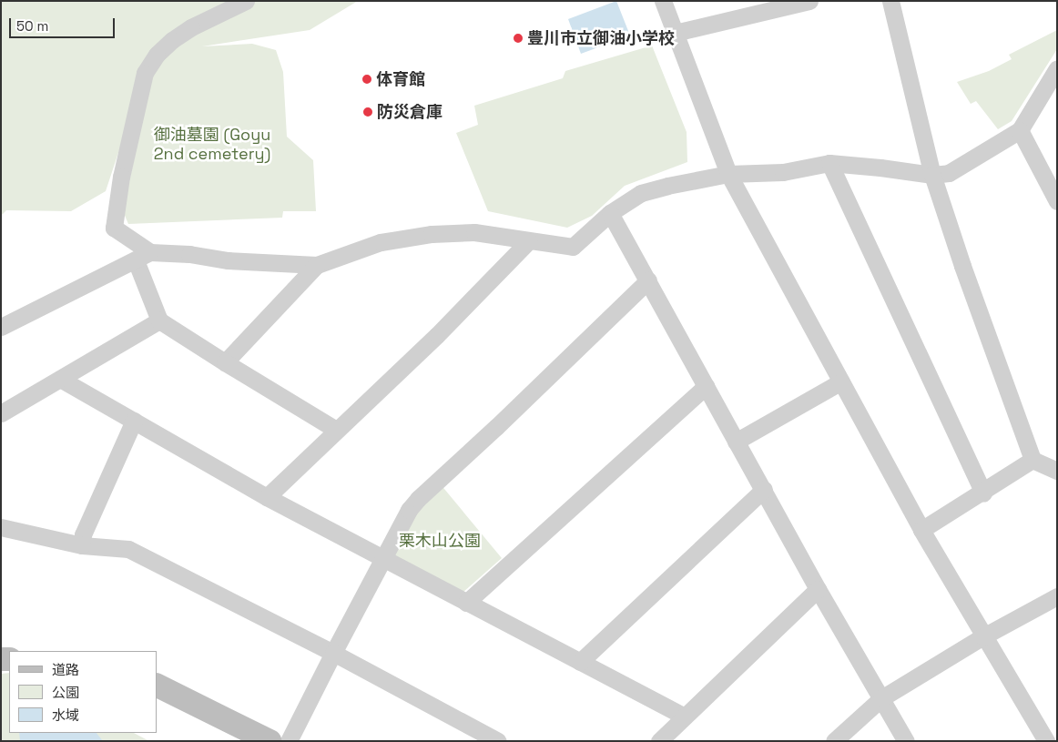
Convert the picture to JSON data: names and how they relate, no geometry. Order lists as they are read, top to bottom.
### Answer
{
  "parks": ["御油墓園 (Goyu 2nd cemetery)", "栗木山公園"],
  "places": ["豊川市立御油小学校", "体育館", "防災倉庫"],
  "legend": ["道路", "公園", "水域"],
  "scale_bar": "50 m"
}
